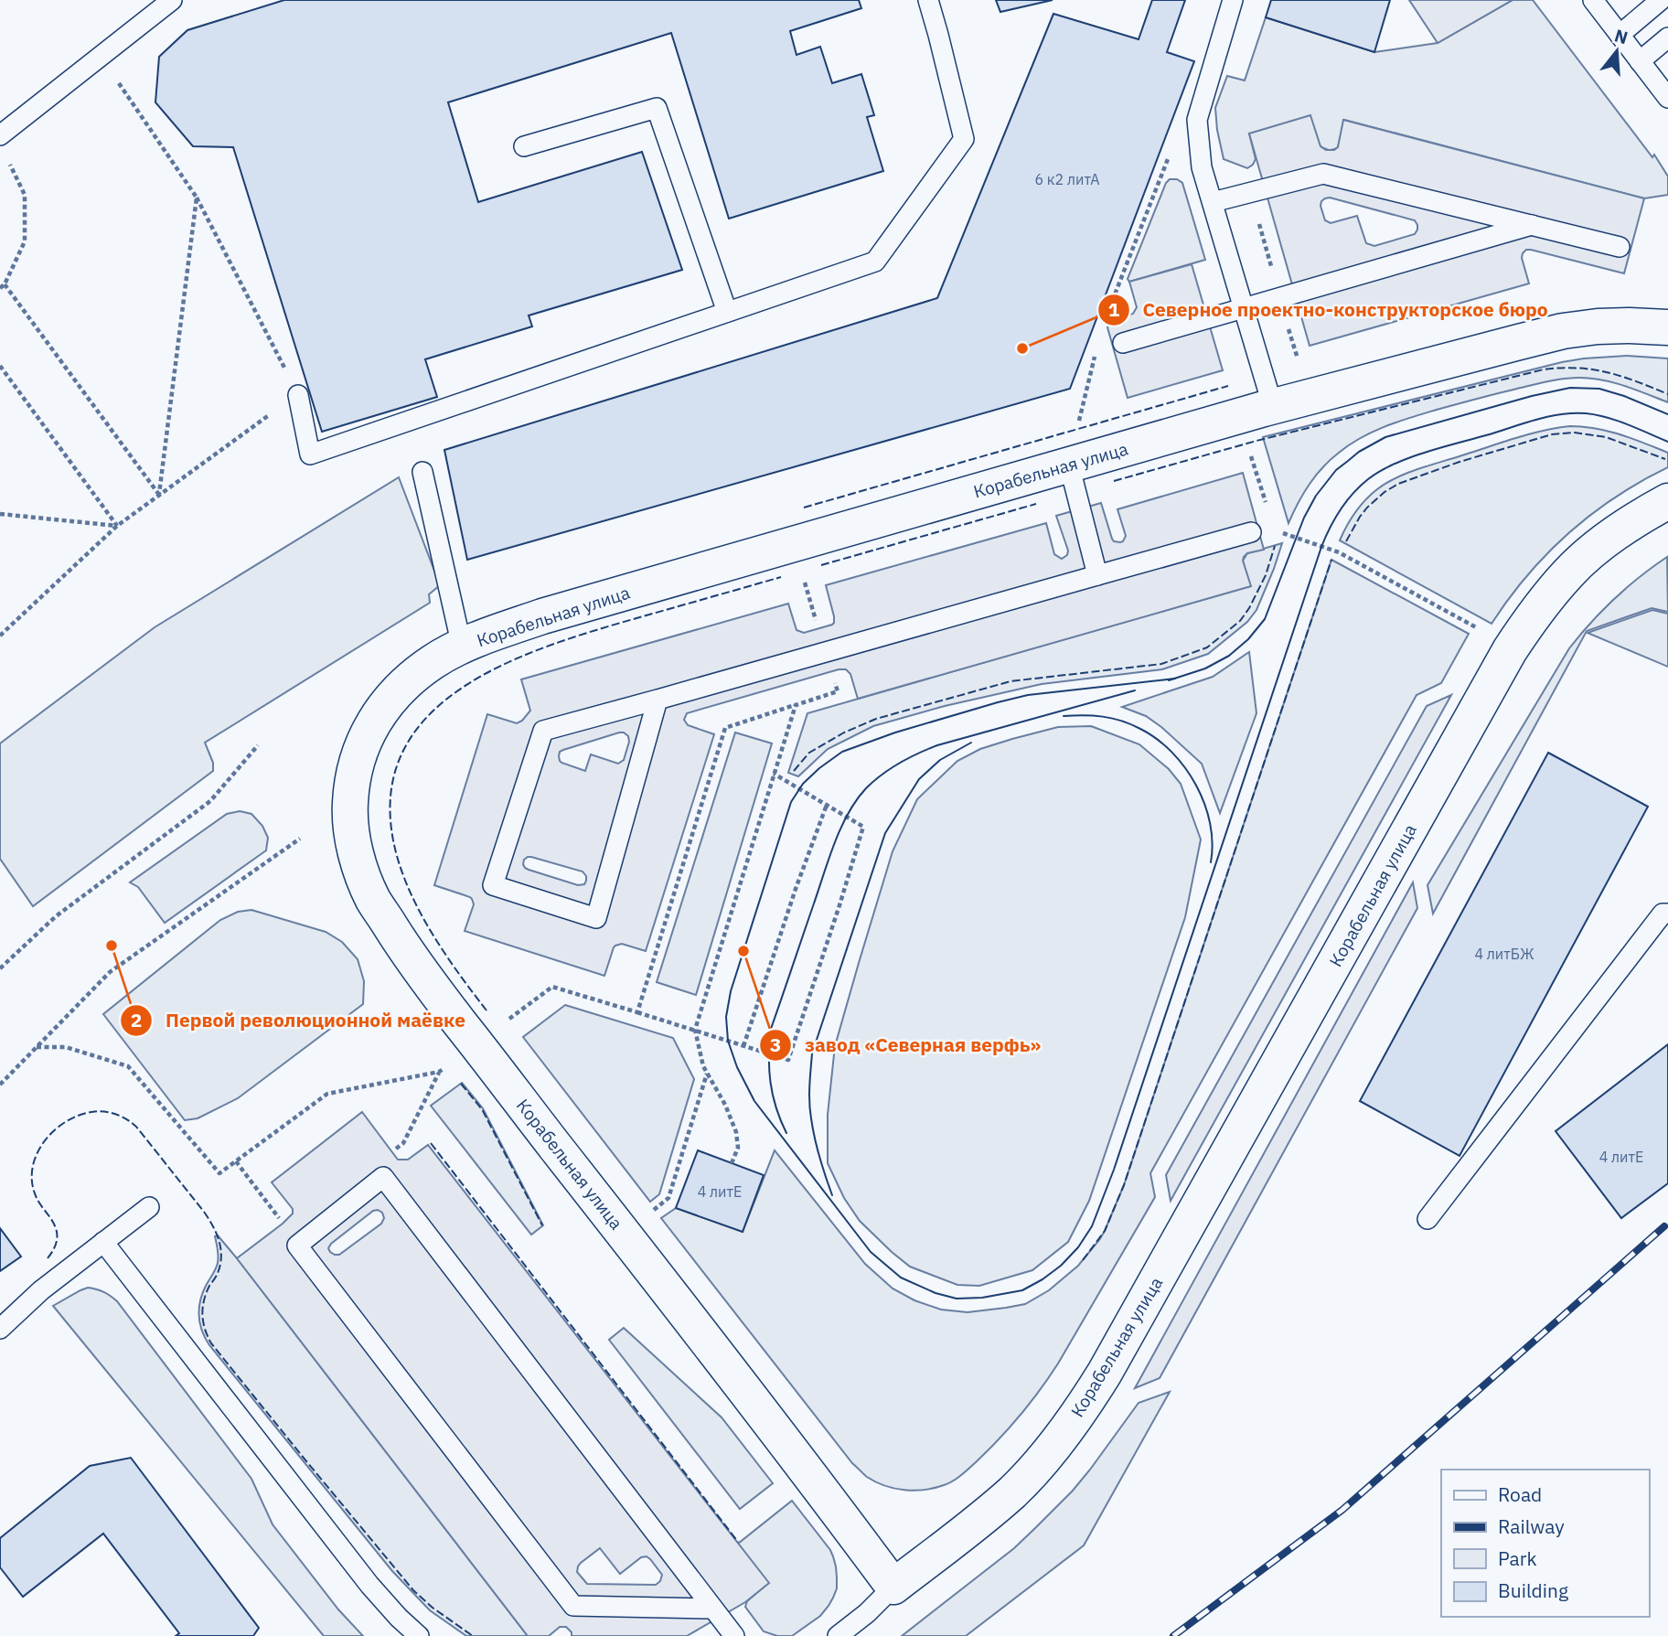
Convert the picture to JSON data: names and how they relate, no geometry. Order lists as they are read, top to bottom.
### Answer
{
  "streets": {
    "street": ["Корабельная улица"]
  },
  "places": ["Северное проектно-конструкторское бюро", "Первой революционной маёвке", "завод «Северная верфь»"],
  "house_numbers": [
    "6 к2 литА",
    "4 литБЖ",
    "4 литЕ",
    "4 литЕ"
  ],
  "legend": [
    "Road",
    "Railway",
    "Park",
    "Building"
  ],
  "north": "top"
}
